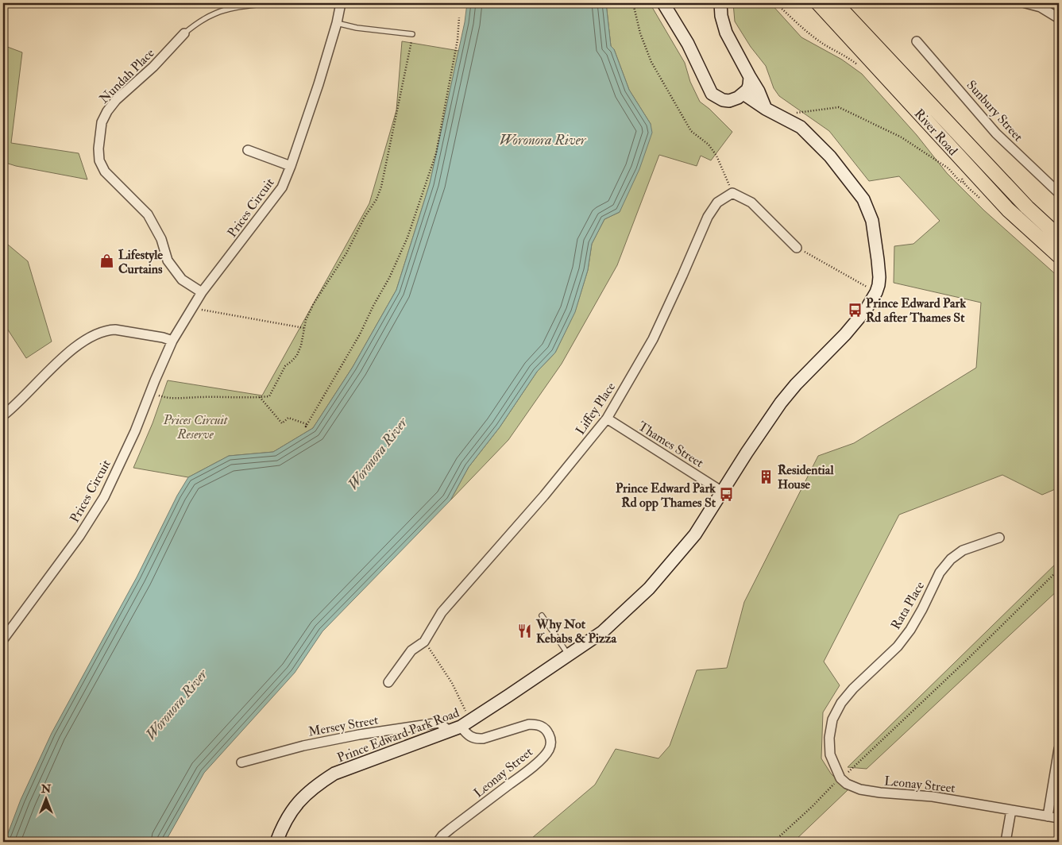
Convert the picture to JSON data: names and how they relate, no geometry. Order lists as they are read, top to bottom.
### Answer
{
  "streets": {
    "main road": ["River Road"],
    "street": [
      "Nundah Place",
      "Sunbury Street",
      "Prices Circuit",
      "Liffey Place",
      "Thames Street",
      "Rata Place",
      "Mersey Street",
      "Prince Edward Park Road",
      "Leonay Street"
    ]
  },
  "crossings": [
    ["Nundah Place", "Prices Circuit"],
    ["Liffey Place", "Thames Street"],
    ["Thames Street", "Prince Edward Park Road"],
    ["Rata Place", "Leonay Street"],
    ["Mersey Street", "Prince Edward Park Road"],
    ["Prince Edward Park Road", "Leonay Street"]
  ],
  "water": ["Woronora River"],
  "parks": ["Prices Circuit Reserve"],
  "places": {
    "shop": ["Lifestyle Curtains"],
    "bus stop": ["Prince Edward Park Rd after Thames St", "Prince Edward Park Rd opp Thames St"],
    "building": ["Residential House"],
    "restaurant": ["Why Not Kebabs & Pizza"]
  },
  "north": "top"
}
